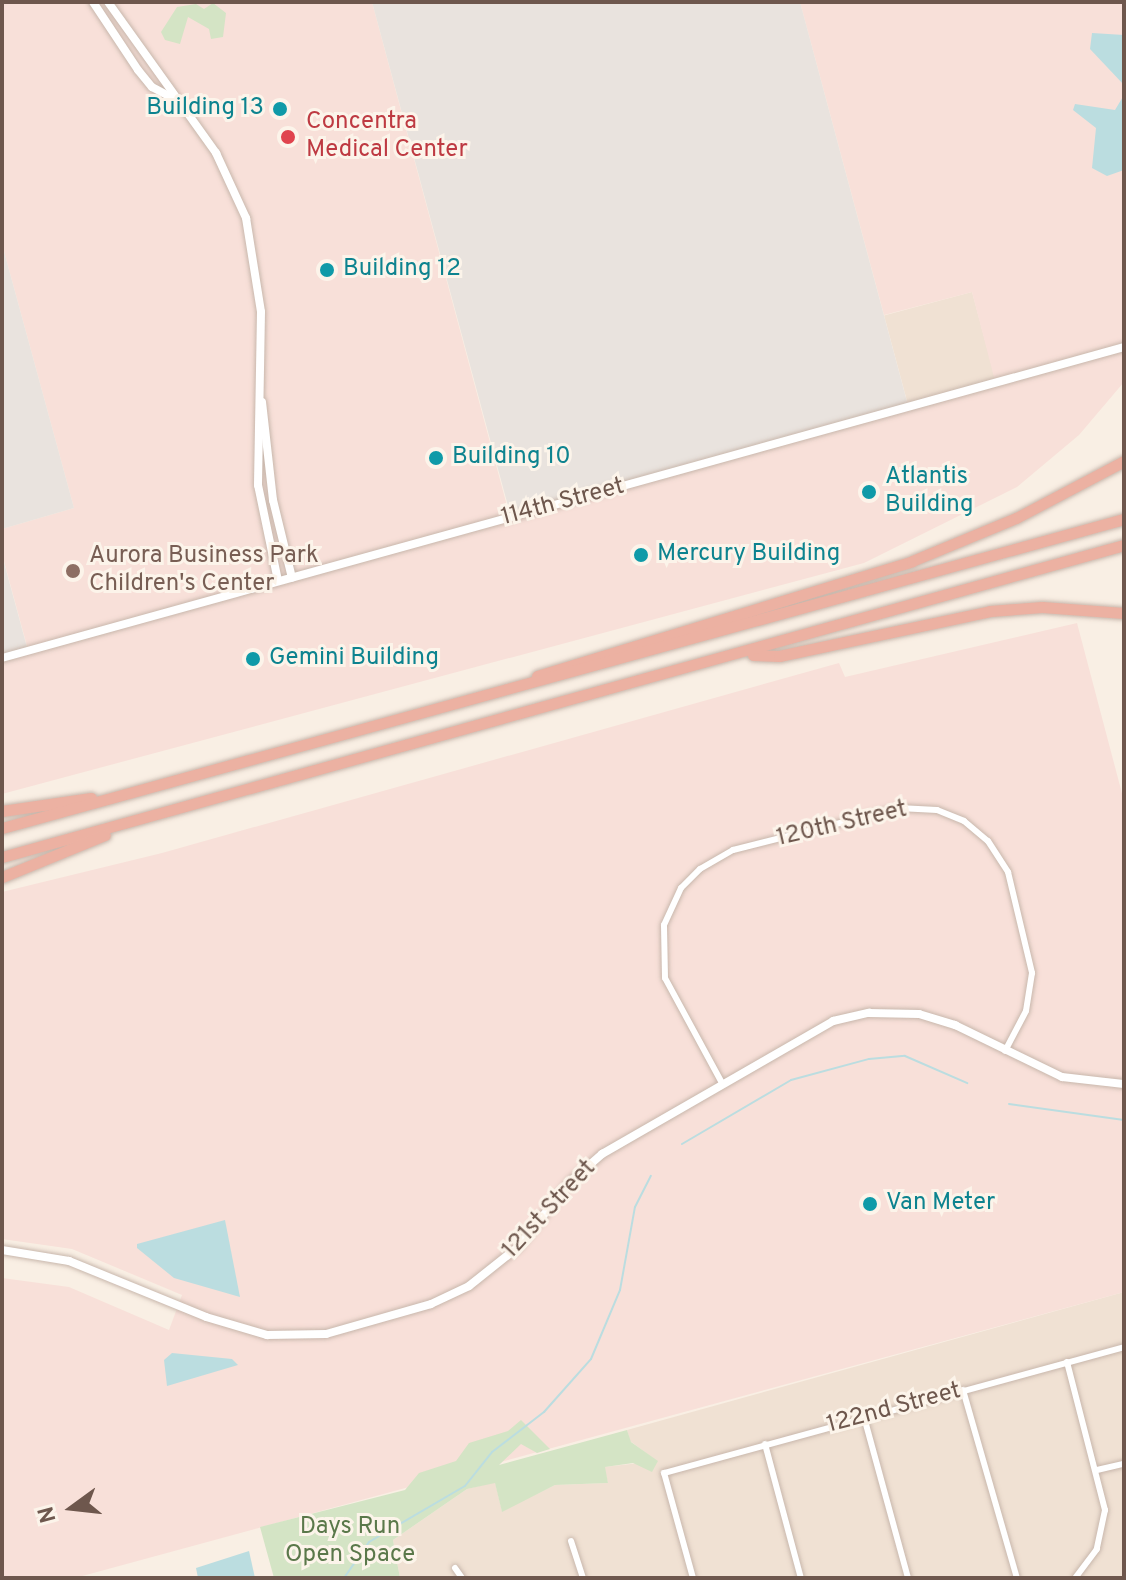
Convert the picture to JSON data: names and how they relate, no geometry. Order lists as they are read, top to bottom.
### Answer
{
  "streets": {
    "street": [
      "114th Street",
      "120th Street",
      "121st Street",
      "122nd Street"
    ]
  },
  "crossings": [
    ["120th Street", "121st Street"]
  ],
  "parks": ["Days Run Open Space"],
  "places": [
    "Building 13",
    "Concentra Medical Center",
    "Building 12",
    "Building 10",
    "Atlantis Building",
    "Mercury Building",
    "Aurora Business Park Children's Center",
    "Gemini Building",
    "Van Meter"
  ],
  "north": "left"
}
